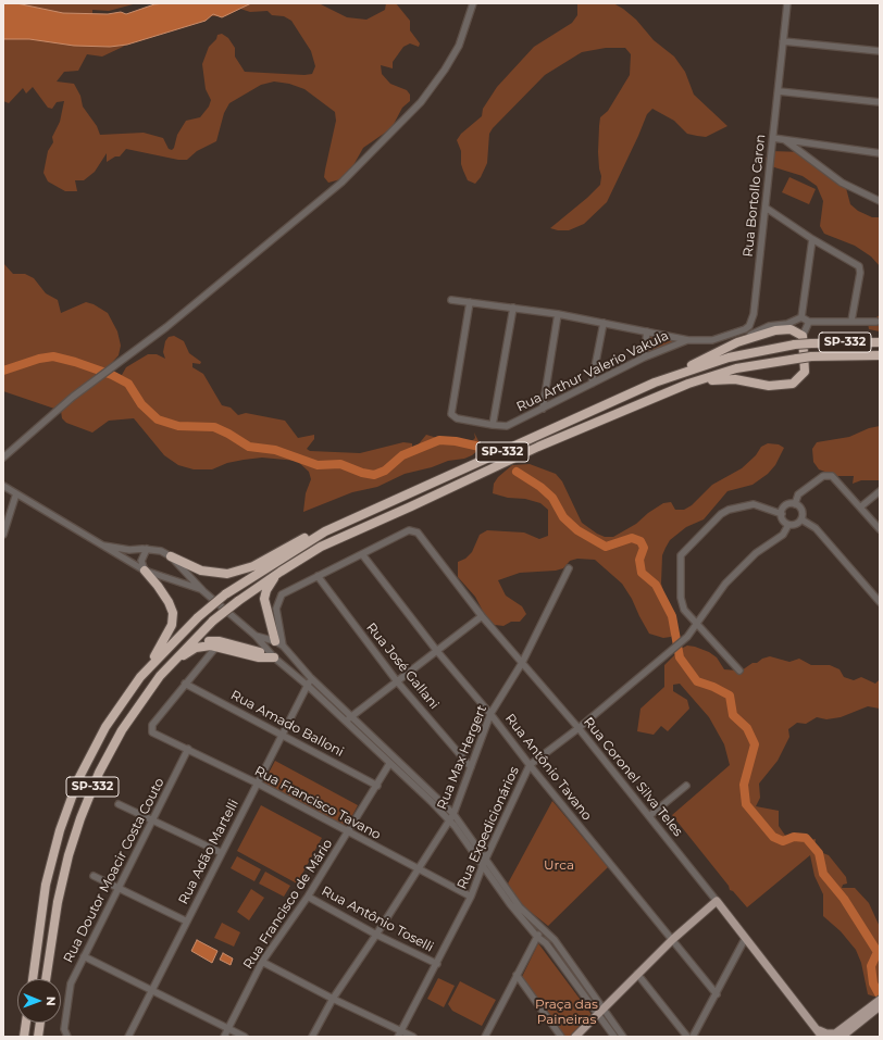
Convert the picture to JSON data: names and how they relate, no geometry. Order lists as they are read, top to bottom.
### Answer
{
  "streets": {
    "highway": ["SP-332"],
    "main road": ["Rua Coronel Silva Teles"],
    "street": [
      "Rua Bortollo Caron",
      "Rua Arthur Valerio Vakula",
      "Rua José Gallani",
      "Rua Amado Balloni",
      "Rua Max Hergert",
      "Rua Antônio Tavano",
      "Rua Francisco Tavano",
      "Rua Expedicionários",
      "Rua Adão Martelli",
      "Rua Doutor Moacir Costa Couto",
      "Rua Francisco de Mário",
      "Rua Antônio Toselli"
    ]
  },
  "crossings": [
    ["Rua Bortollo Caron", "Rua Arthur Valerio Vakula"],
    ["Rua José Gallani", "Rua Max Hergert"],
    ["Rua Amado Balloni", "Rua Francisco Tavano"],
    ["Rua Amado Balloni", "Rua Adão Martelli"],
    ["Rua Amado Balloni", "Rua Francisco de Mário"],
    ["Rua Max Hergert", "Rua Antônio Tavano"],
    ["Rua Max Hergert", "Rua Coronel Silva Teles"],
    ["Rua Max Hergert", "Rua Francisco Tavano"],
    ["Rua Max Hergert", "Rua Antônio Toselli"],
    ["Rua Antônio Tavano", "Rua Coronel Silva Teles"],
    ["Rua Antônio Tavano", "Rua Expedicionários"],
    ["Rua Coronel Silva Teles", "Rua Expedicionários"],
    ["Rua Francisco Tavano", "Rua Expedicionários"],
    ["Rua Francisco Tavano", "Rua Adão Martelli"],
    ["Rua Francisco Tavano", "Rua Doutor Moacir Costa Couto"],
    ["Rua Francisco Tavano", "Rua Francisco de Mário"],
    ["Rua Expedicionários", "Rua Antônio Toselli"],
    ["Rua Francisco de Mário", "Rua Antônio Toselli"]
  ],
  "parks": ["Urca", "Praça das Paineiras"],
  "north": "right"
}
